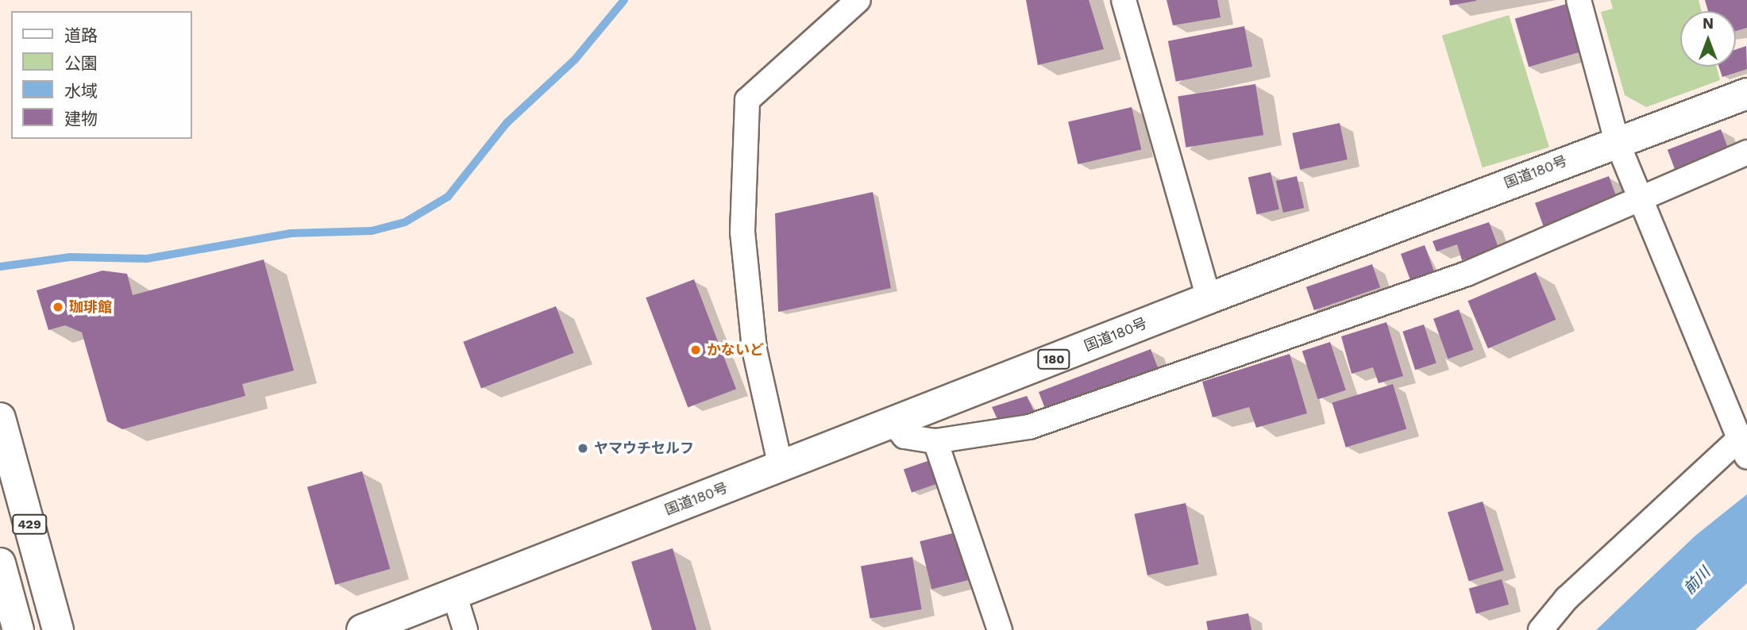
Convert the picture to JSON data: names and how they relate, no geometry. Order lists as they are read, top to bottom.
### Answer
{
  "streets": {
    "highway": ["国道180号", "180", "429"]
  },
  "water": ["前川"],
  "places": ["珈琲館", "かないど", "ヤマウチセルフ"],
  "legend": [
    "道路",
    "公園",
    "水域",
    "建物"
  ],
  "north": "top"
}
